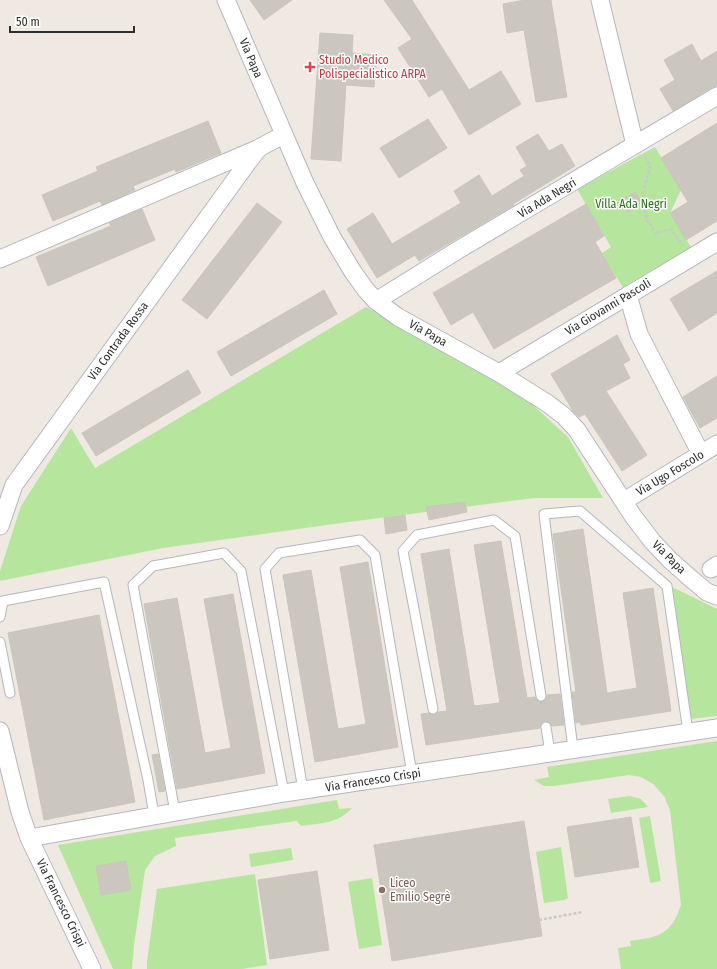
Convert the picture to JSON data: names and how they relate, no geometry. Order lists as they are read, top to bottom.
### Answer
{
  "streets": {
    "street": [
      "Via Papa",
      "Via Ada Negri",
      "Via Giovanni Pascoli",
      "Via Contrada Rossa",
      "Via Ugo Foscolo",
      "Via Francesco Crispi"
    ]
  },
  "crossings": [
    ["Via Papa", "Via Ada Negri"],
    ["Via Papa", "Via Giovanni Pascoli"],
    ["Via Papa", "Via Contrada Rossa"],
    ["Via Papa", "Via Ugo Foscolo"]
  ],
  "parks": ["Villa Ada Negri"],
  "places": {
    "health": ["Studio Medico Polispecialistico ARPA"],
    "other": ["Liceo Emilio Segrè"]
  },
  "scale_bar": "50 m"
}
